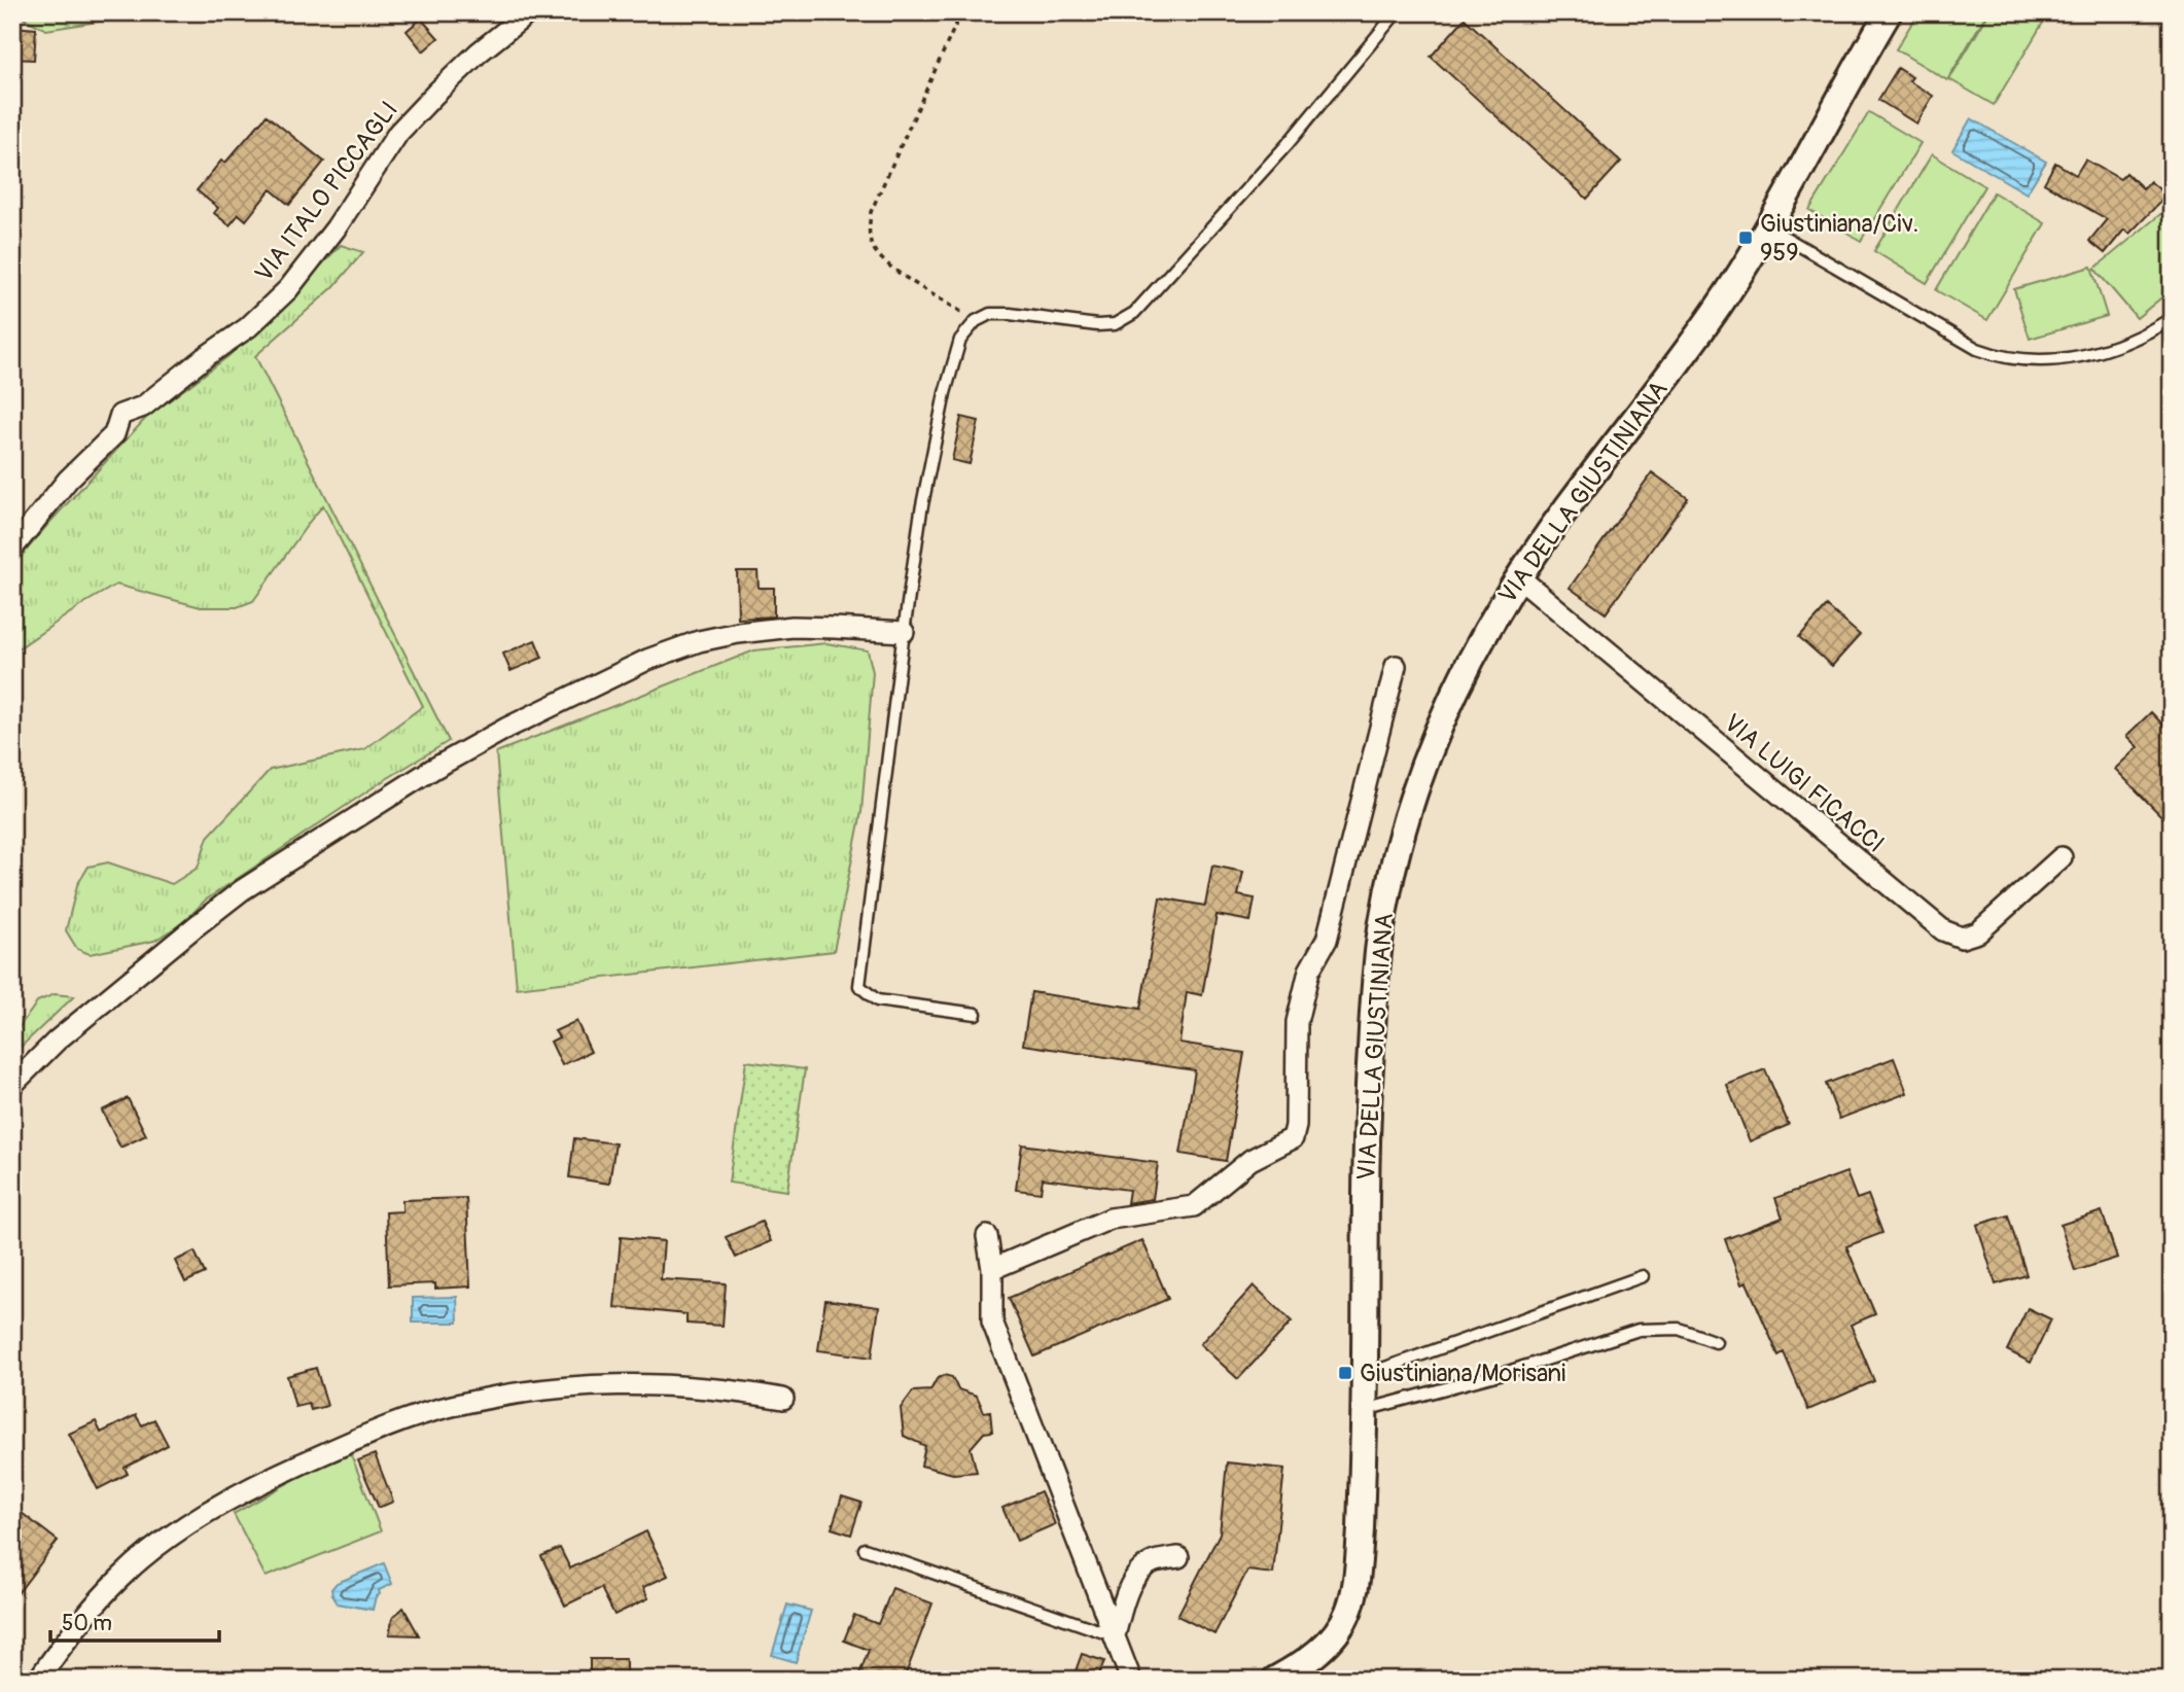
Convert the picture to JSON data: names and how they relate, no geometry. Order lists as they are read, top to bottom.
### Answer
{
  "streets": {
    "street": ["VIA ITALO PICCAGLI", "VIA DELLA GIUSTINIANA", "VIA LUIGI FICACCI"]
  },
  "crossings": [
    ["VIA DELLA GIUSTINIANA", "VIA LUIGI FICACCI"]
  ],
  "places": {
    "transit": ["Giustiniana/Civ. 959", "Giustiniana/Morisani"]
  },
  "scale_bar": "50 m"
}
